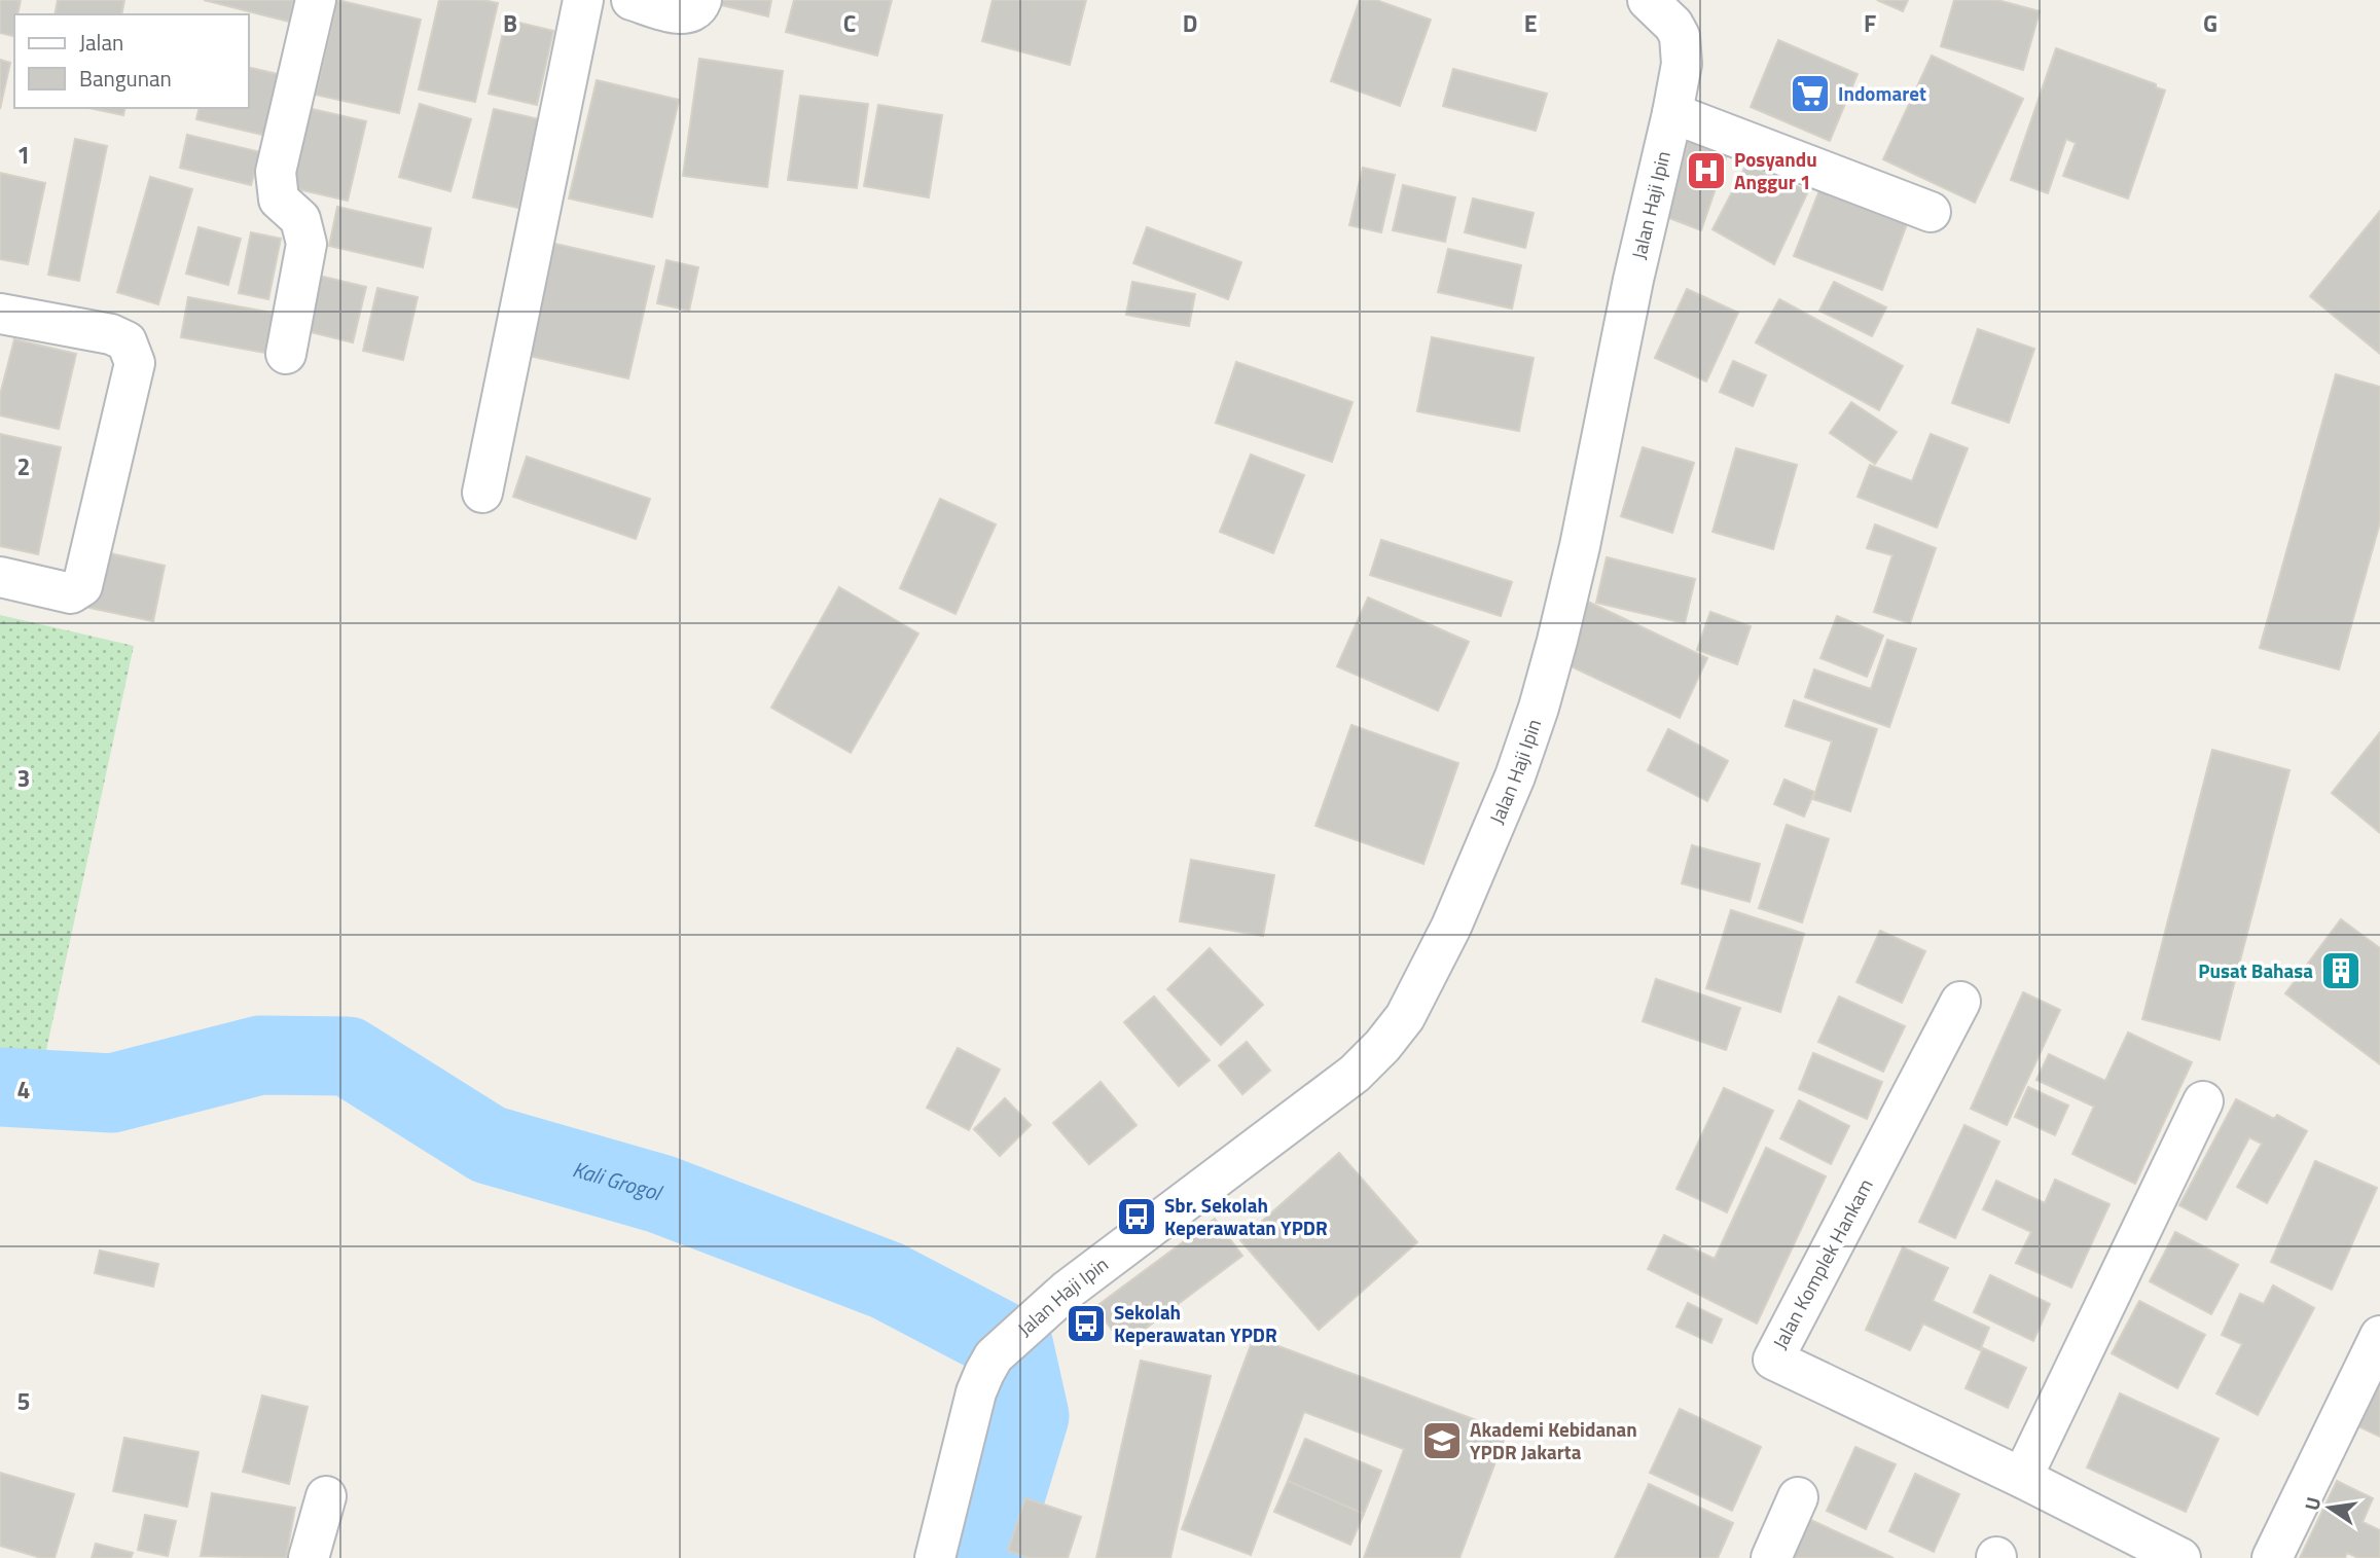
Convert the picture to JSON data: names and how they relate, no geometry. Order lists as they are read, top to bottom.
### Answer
{
  "streets": {
    "street": ["Jalan Haji Ipin", "Jalan Komplek Hankam"]
  },
  "water": ["Kali Grogol"],
  "places": {
    "supermarket": ["Indomaret"],
    "hospital": ["Posyandu Anggur 1"],
    "building": ["Pusat Bahasa"],
    "bus stop": ["Sbr. Sekolah Keperawatan YPDR", "Sekolah Keperawatan YPDR"],
    "school or university": ["Akademi Kebidanan YPDR Jakarta"]
  },
  "legend": ["Jalan", "Bangunan"],
  "north": "left",
  "grid": {
    "columns": [
      "B",
      "C",
      "D",
      "E",
      "F",
      "G"
    ],
    "rows": [
      "1",
      "2",
      "3",
      "4",
      "5"
    ]
  }
}
